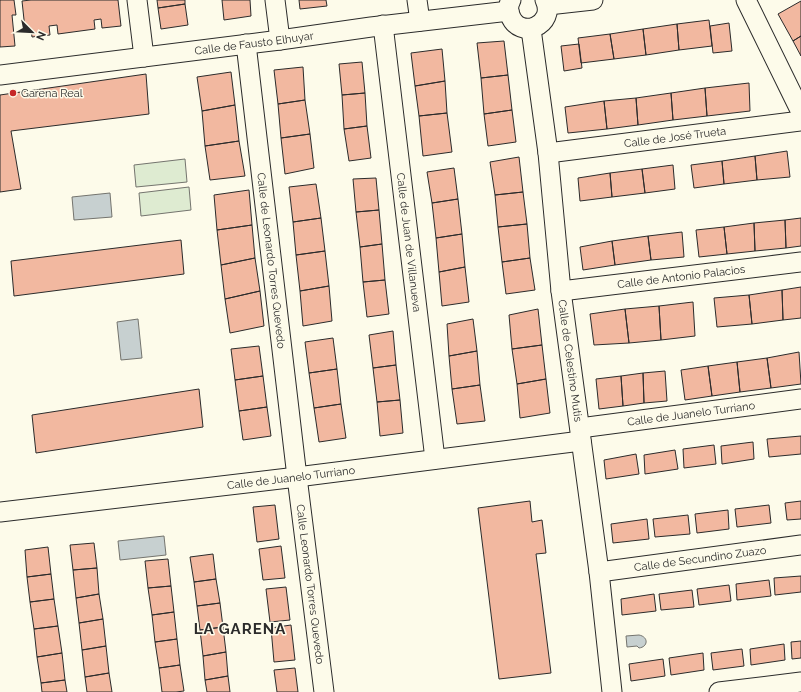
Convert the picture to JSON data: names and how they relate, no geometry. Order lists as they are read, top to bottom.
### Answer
{
  "streets": {
    "street": [
      "Calle de Fausto Elhuyar",
      "Calle de José Trueta",
      "Calle de Juan de Villanueva",
      "Calle de Leonardo Torres Quevedo",
      "Calle de Antonio Palacios",
      "Calle de Celestino Mutis",
      "Calle de Juanelo Turriano",
      "Calle de Secundino Zuazo",
      "Calle Leonardo Torres Quevedo"
    ]
  },
  "crossings": [
    ["Calle de Fausto Elhuyar", "Calle de Juan de Villanueva"],
    ["Calle de Fausto Elhuyar", "Calle de Leonardo Torres Quevedo"],
    ["Calle de José Trueta", "Calle de Celestino Mutis"],
    ["Calle de Juan de Villanueva", "Calle de Juanelo Turriano"],
    ["Calle de Leonardo Torres Quevedo", "Calle de Juanelo Turriano"],
    ["Calle de Leonardo Torres Quevedo", "Calle Leonardo Torres Quevedo"],
    ["Calle de Antonio Palacios", "Calle de Celestino Mutis"],
    ["Calle de Celestino Mutis", "Calle de Juanelo Turriano"],
    ["Calle de Celestino Mutis", "Calle de Secundino Zuazo"],
    ["Calle de Juanelo Turriano", "Calle Leonardo Torres Quevedo"]
  ],
  "districts": ["LA GARENA"],
  "places": ["Garena Real"],
  "north": "bottom right"
}
